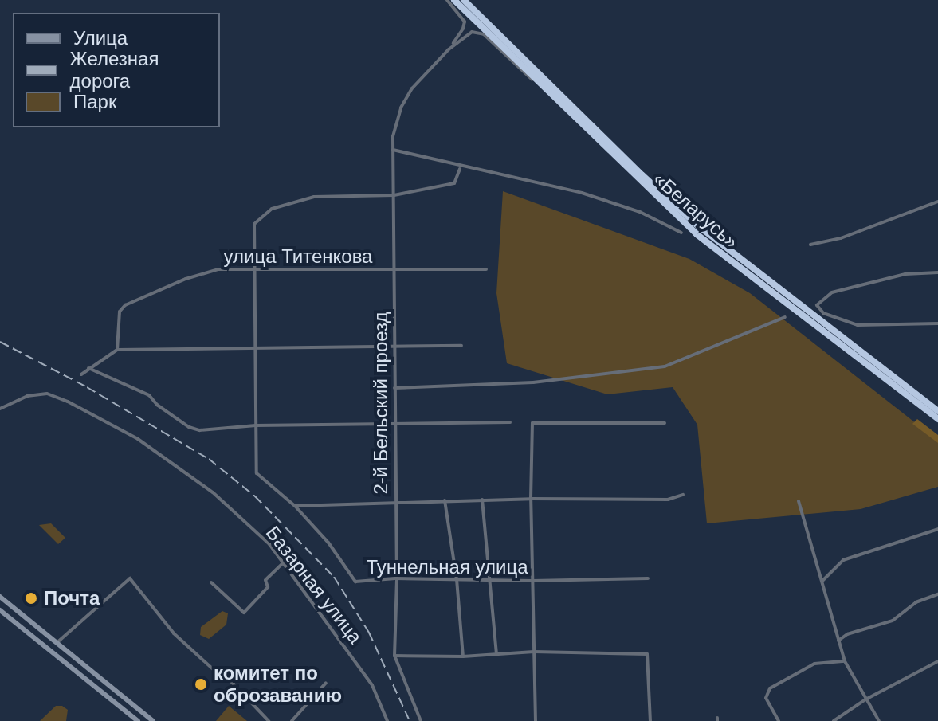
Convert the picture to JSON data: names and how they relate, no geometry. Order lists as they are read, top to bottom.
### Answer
{
  "streets": {
    "highway": ["«Беларусь»"],
    "street": [
      "улица Титенкова",
      "2-й Бельский проезд",
      "Туннельная улица",
      "Базарная улица"
    ]
  },
  "crossings": [
    ["улица Титенкова", "2-й Бельский проезд"],
    ["2-й Бельский проезд", "Туннельная улица"]
  ],
  "places": ["Почта", "комитет по оброзаванию"],
  "legend": ["Улица", "Железная дорога", "Парк"]
}
